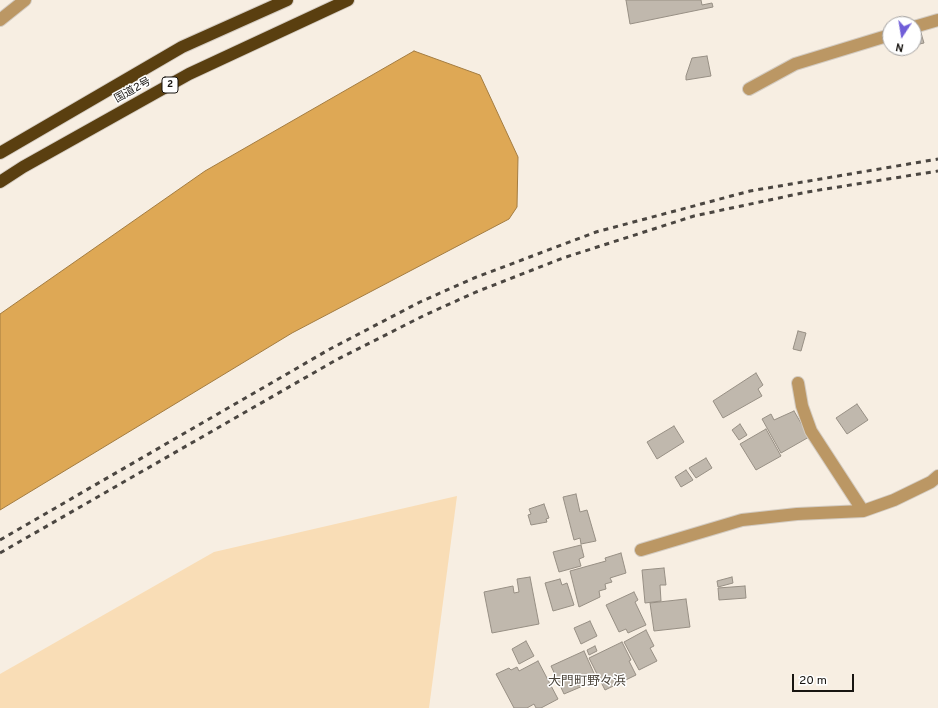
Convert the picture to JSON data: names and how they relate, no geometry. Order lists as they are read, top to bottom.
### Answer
{
  "streets": {
    "highway": ["2", "国道2号"]
  },
  "districts": ["大門町野々浜"],
  "scale_bar": "20 m",
  "north": "bottom"
}
